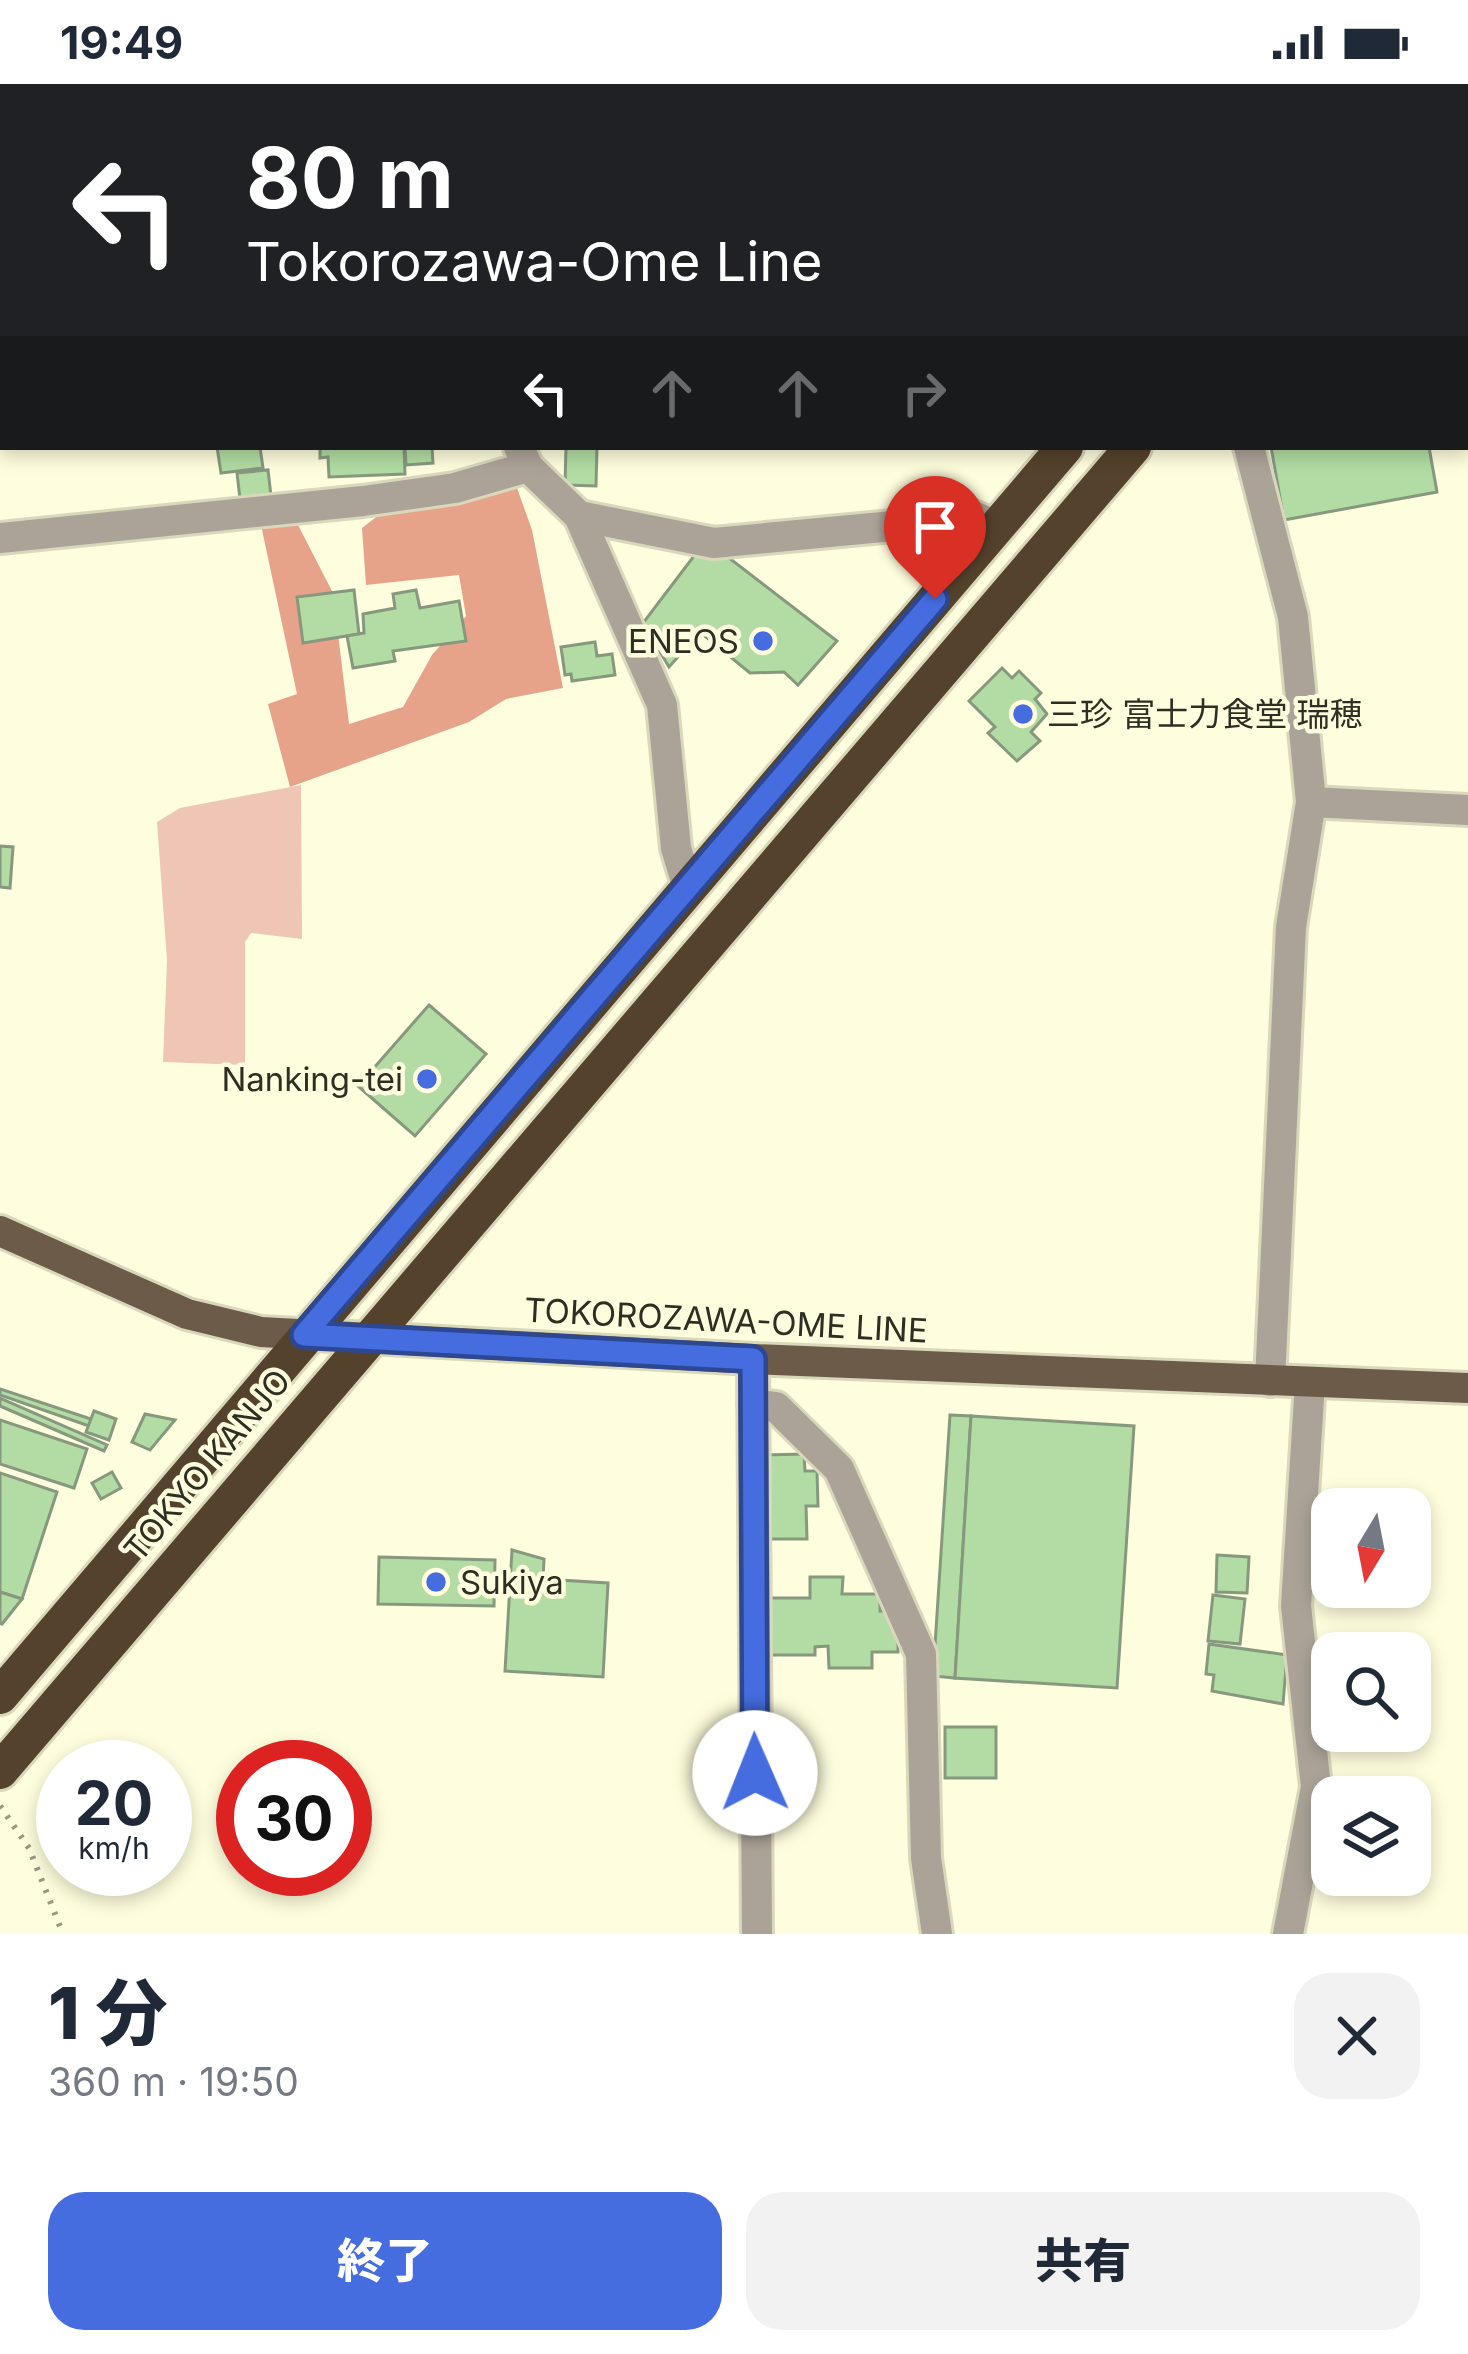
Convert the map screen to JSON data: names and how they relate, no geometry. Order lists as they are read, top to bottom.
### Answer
{
  "streets": {
    "highway": ["TOKYO KANJO"],
    "main road": ["TOKOROZAWA-OME LINE"]
  },
  "crossings": [
    ["TOKOROZAWA-OME LINE", "TOKYO KANJO"]
  ],
  "places": [
    "ENEOS",
    "三珍 富士力食堂 瑞穂",
    "Nanking-tei",
    "Sukiya"
  ],
  "north": "bottom",
  "page": {
    "status": "19:49",
    "turn": ["80 m", "Tokorozawa-Ome Line"],
    "speed": "20 km/h",
    "limit": "30",
    "heading": ["1 分", "360 m · 19:50"],
    "buttons": ["終了", "共有"]
  }
}
